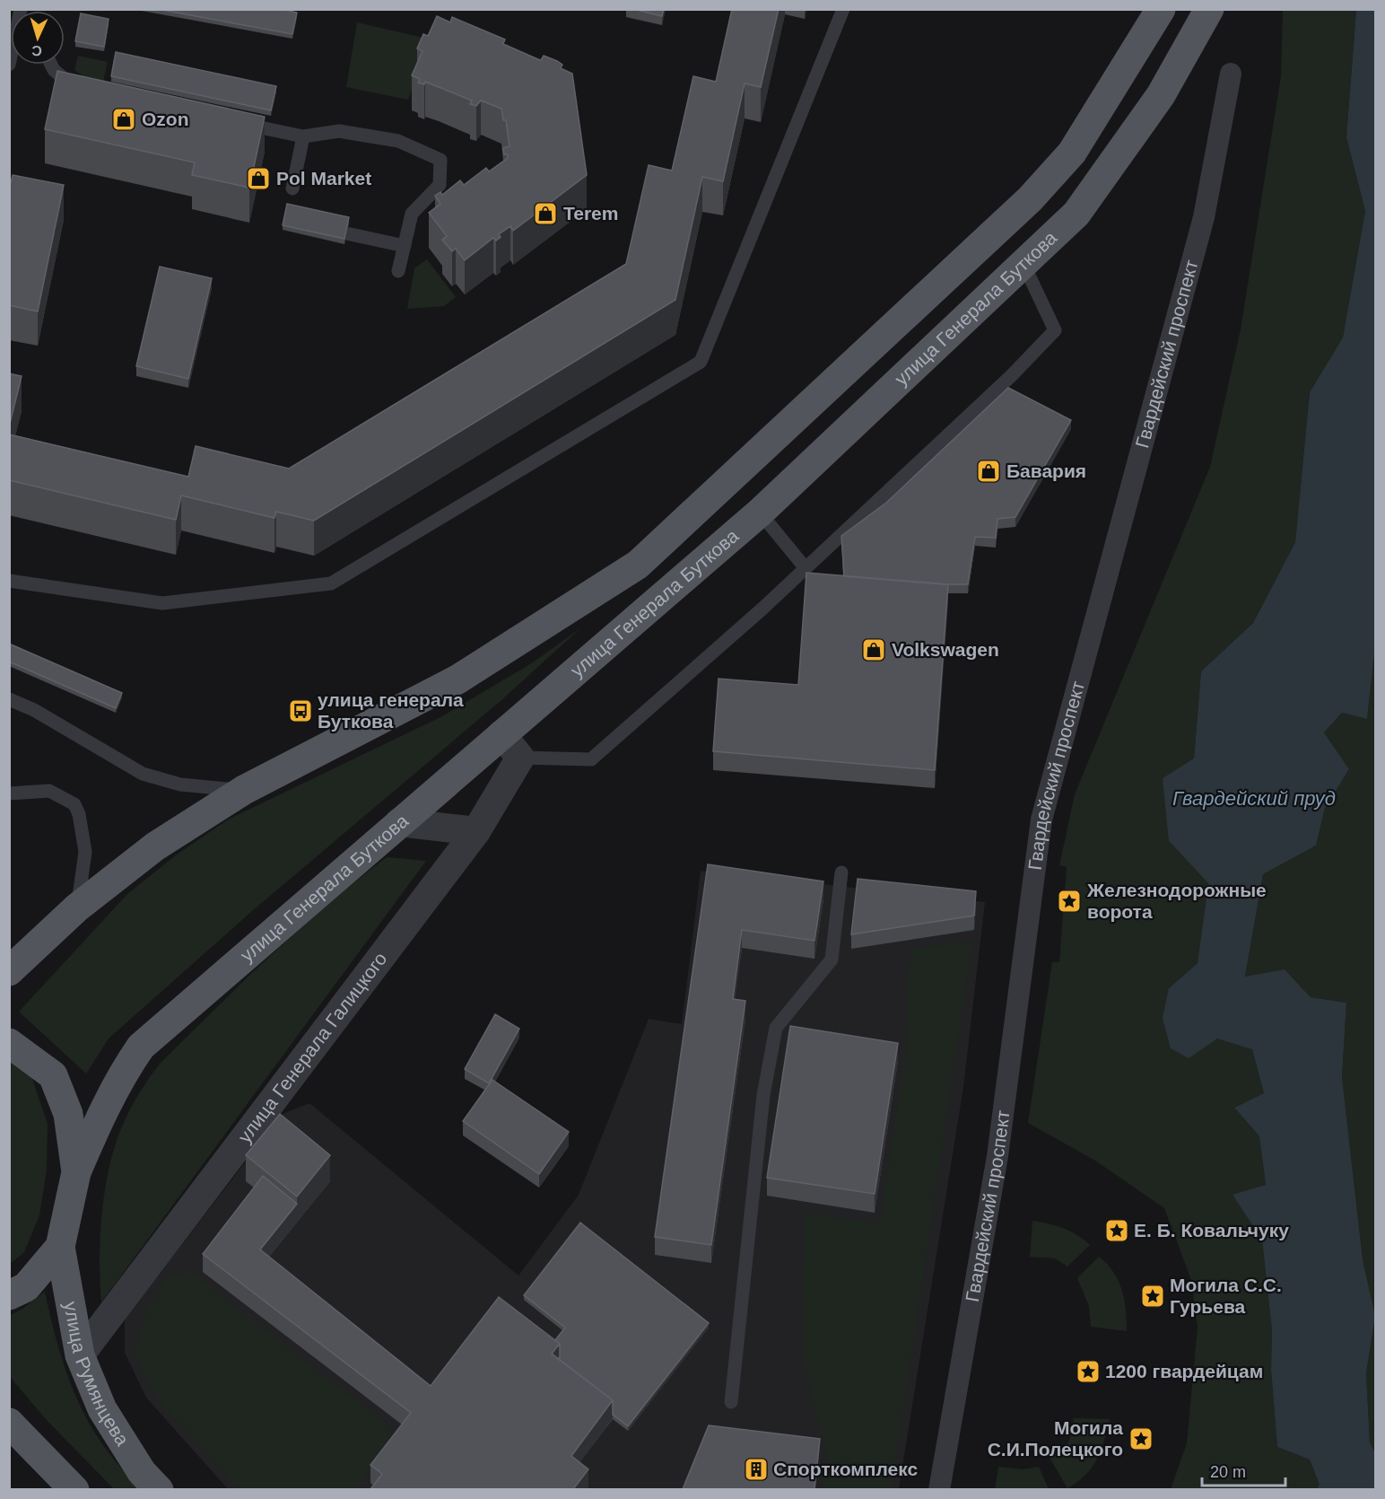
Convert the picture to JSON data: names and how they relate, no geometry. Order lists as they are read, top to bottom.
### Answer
{
  "streets": {
    "main road": ["улица Генерала Буткова", "улица Румянцева"],
    "street": ["Гвардейский проспект", "улица Генерала Галицкого"]
  },
  "crossings": [
    ["улица Генерала Галицкого", "улица Румянцева"]
  ],
  "water": ["Гвардейский пруд"],
  "places": {
    "shop": [
      "Ozon",
      "Pol Market",
      "Terem",
      "Бавария",
      "Volkswagen"
    ],
    "bus stop": ["улица генерала Буткова"],
    "place": [
      "Железнодорожные ворота",
      "Е. Б. Ковальчуку",
      "Могила С.С. Гурьева",
      "1200 гвардейцам",
      "Могила С.И.Полецкого"
    ],
    "building": ["Спорткомплекс"]
  },
  "scale_bar": "20 m",
  "north": "bottom"
}
